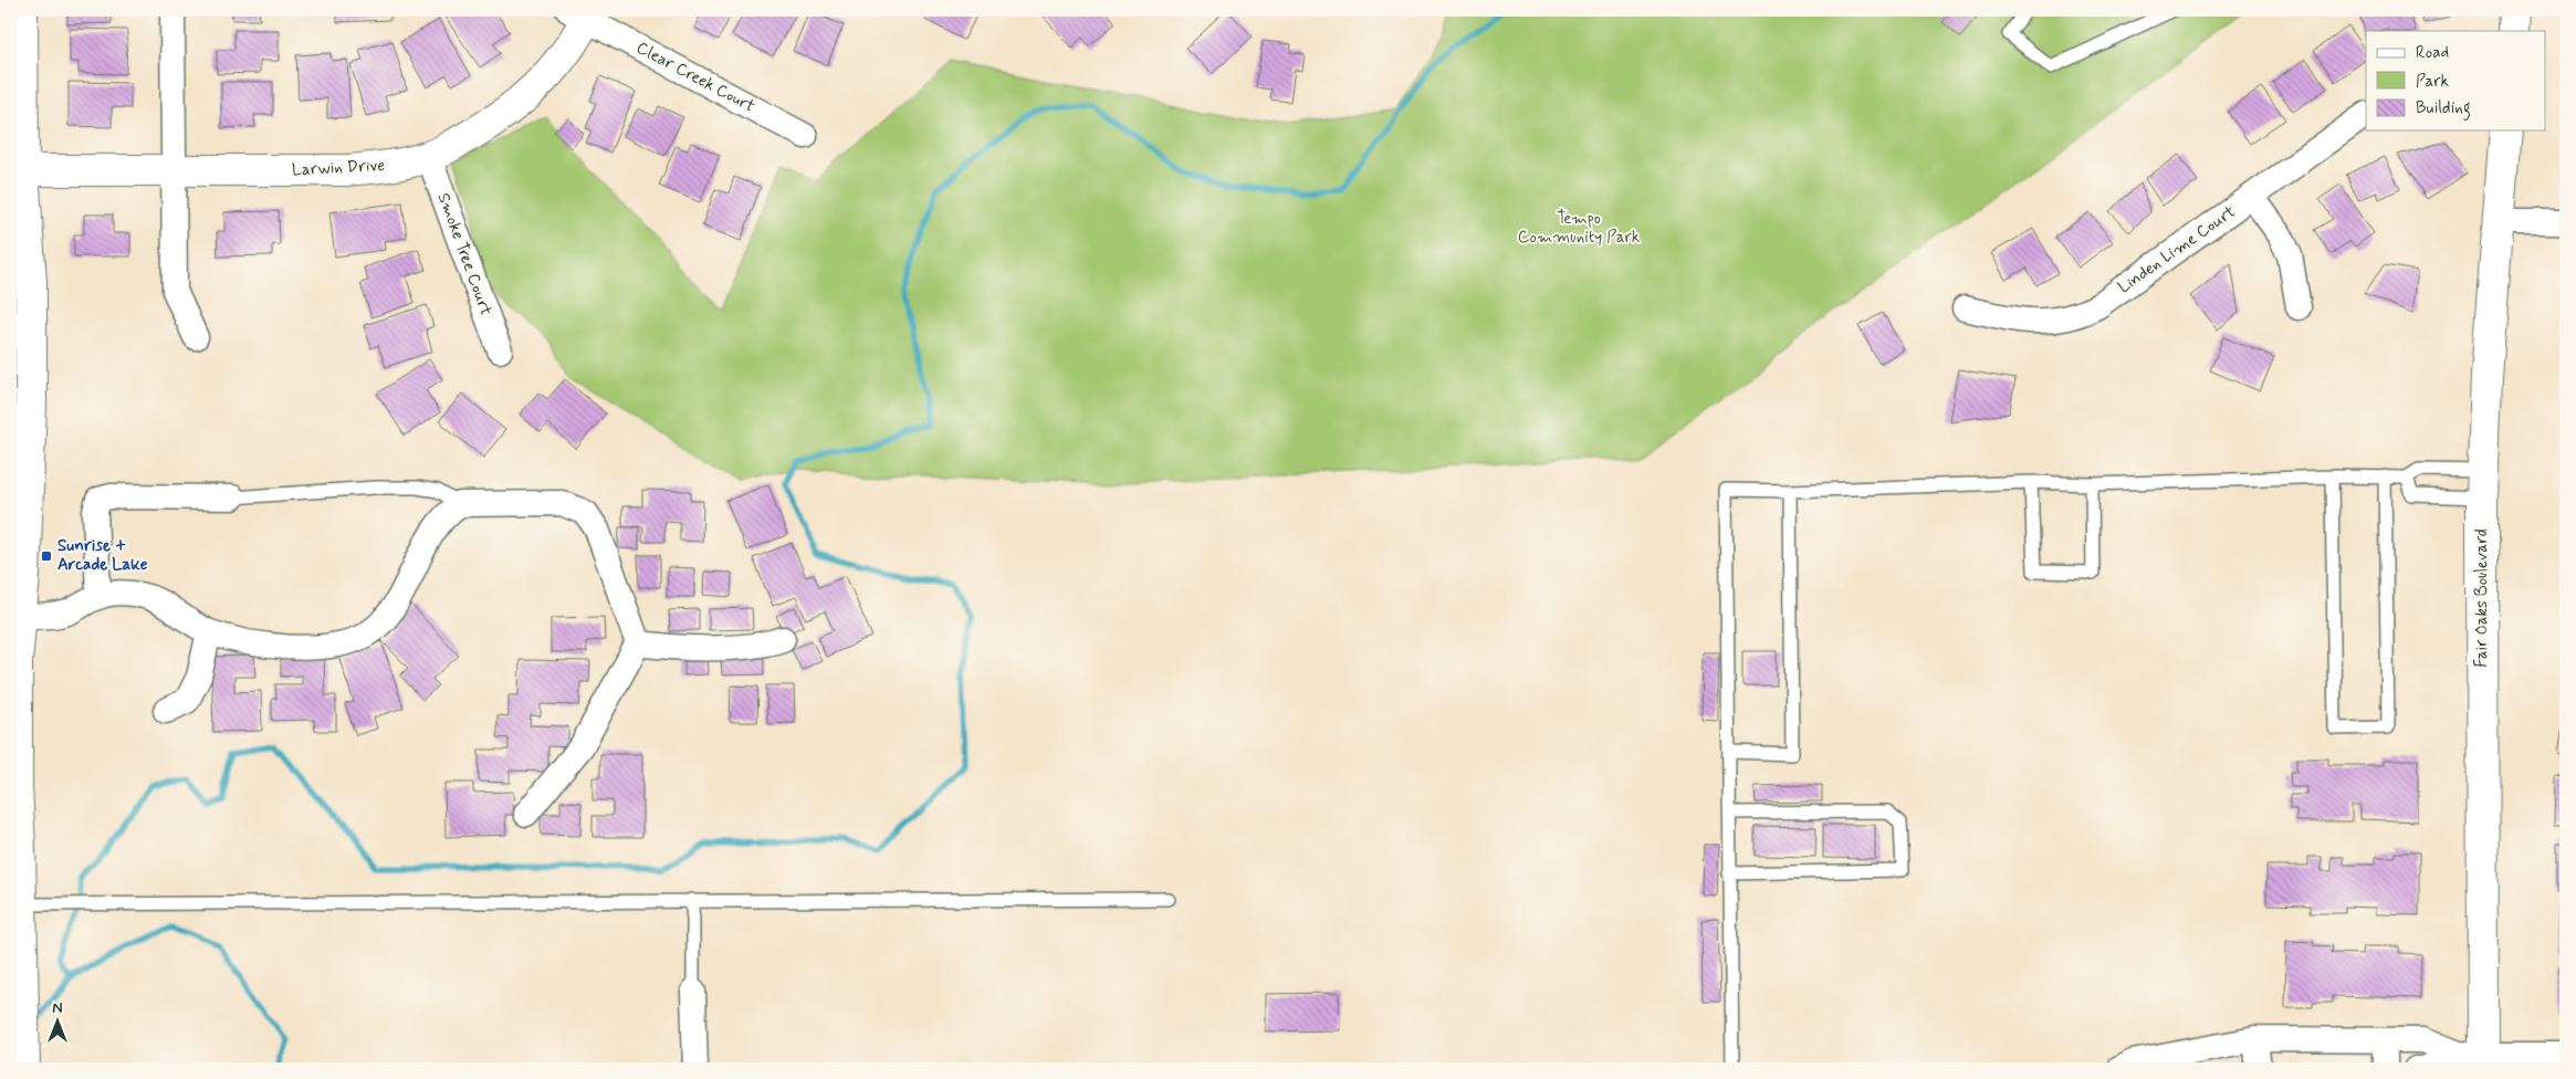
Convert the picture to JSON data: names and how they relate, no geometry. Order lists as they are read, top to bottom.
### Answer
{
  "streets": {
    "main road": ["Larwin Drive", "Fair Oaks Boulevard"],
    "street": ["Clear Creek Court", "Linden Lime Court", "Smoke Tree Court"]
  },
  "crossings": [
    ["Clear Creek Court", "Larwin Drive"],
    ["Larwin Drive", "Smoke Tree Court"]
  ],
  "parks": ["Tempo Community Park"],
  "places": {
    "transit": ["Sunrise + Arcade Lake"]
  },
  "legend": ["Road", "Park", "Building"],
  "north": "top"
}
